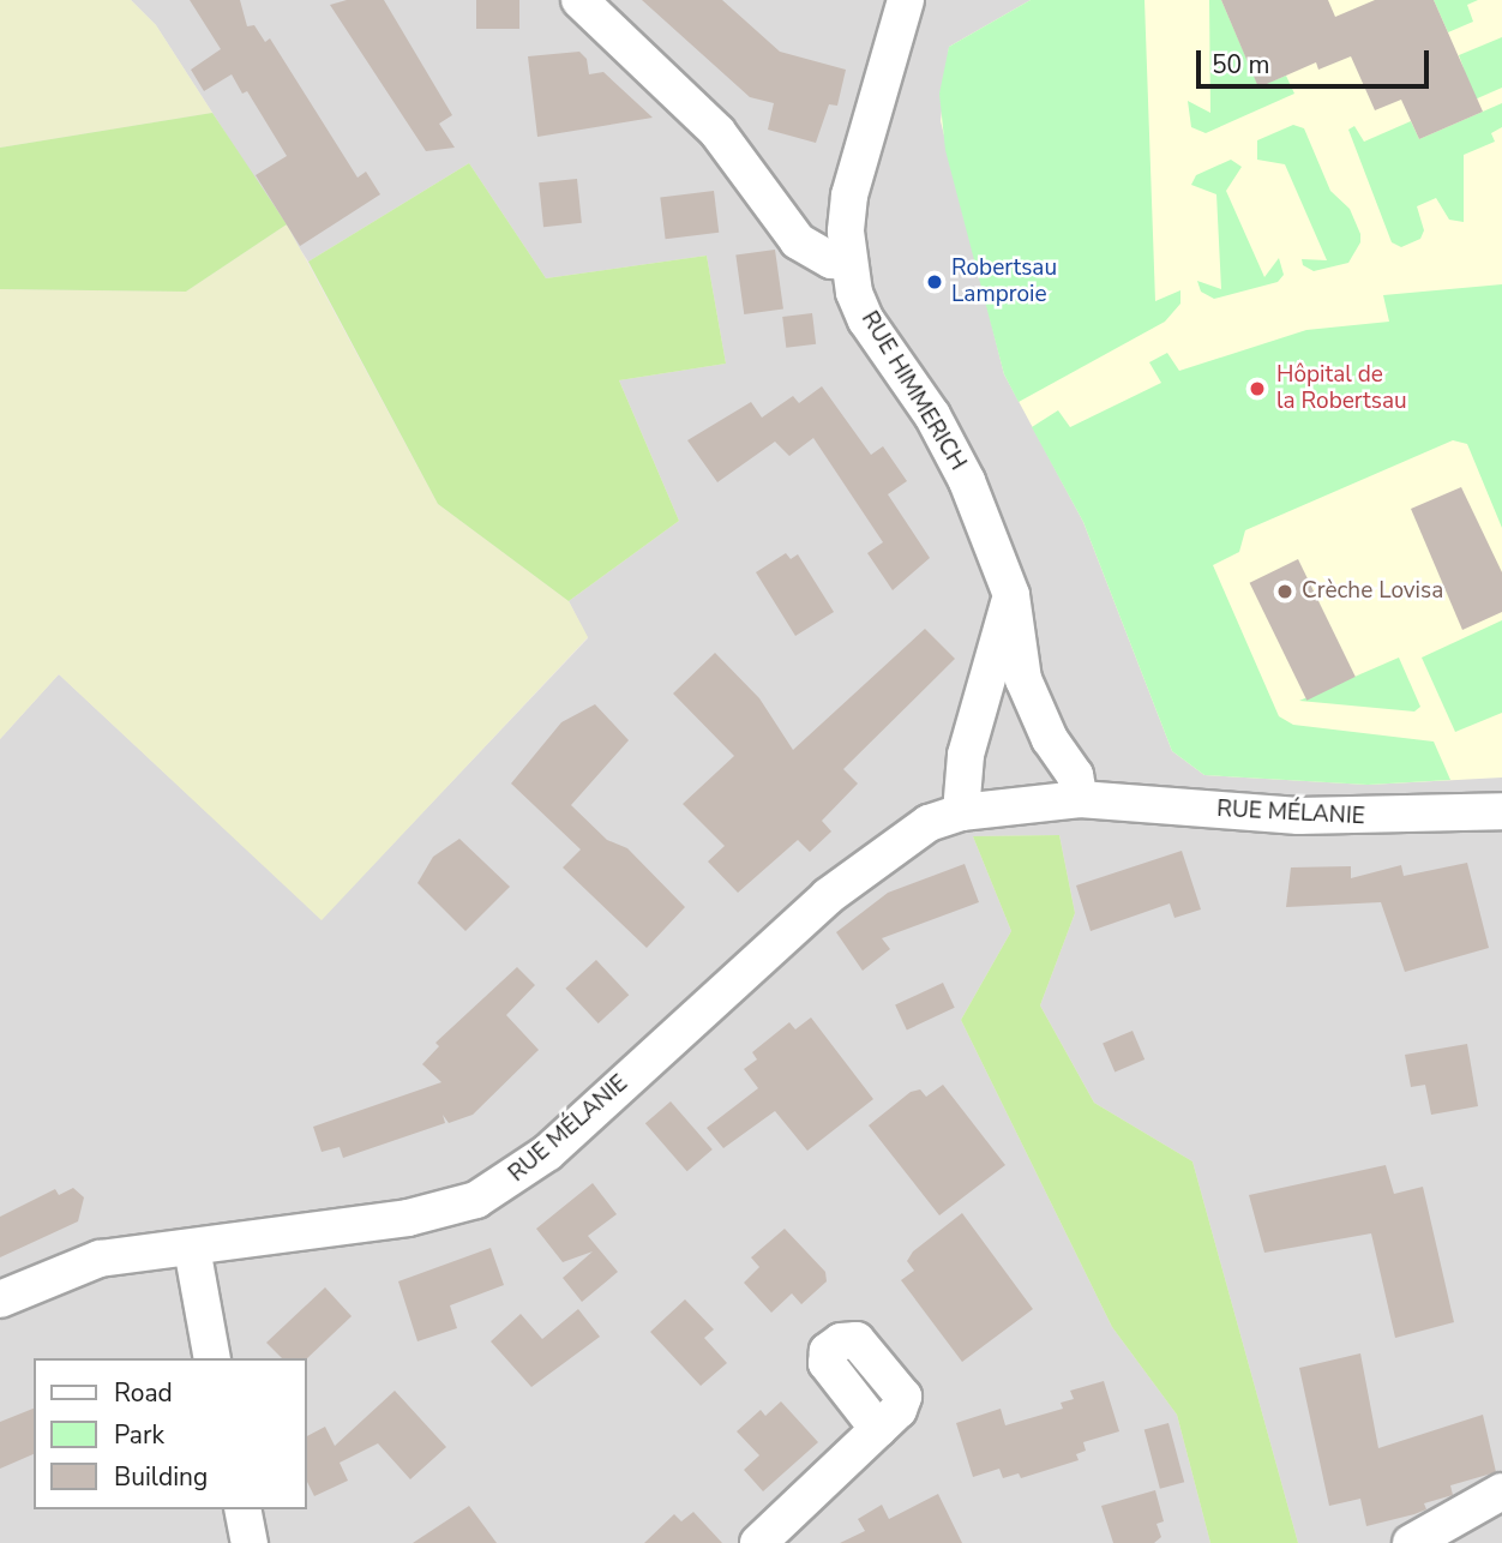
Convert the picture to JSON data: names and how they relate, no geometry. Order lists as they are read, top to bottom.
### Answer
{
  "streets": {
    "street": ["RUE HIMMERICH", "RUE MÉLANIE"]
  },
  "crossings": [
    ["RUE HIMMERICH", "RUE MÉLANIE"]
  ],
  "places": ["Robertsau Lamproie", "Hôpital de la Robertsau", "Crèche Lovisa"],
  "legend": ["Road", "Park", "Building"],
  "scale_bar": "50 m"
}
